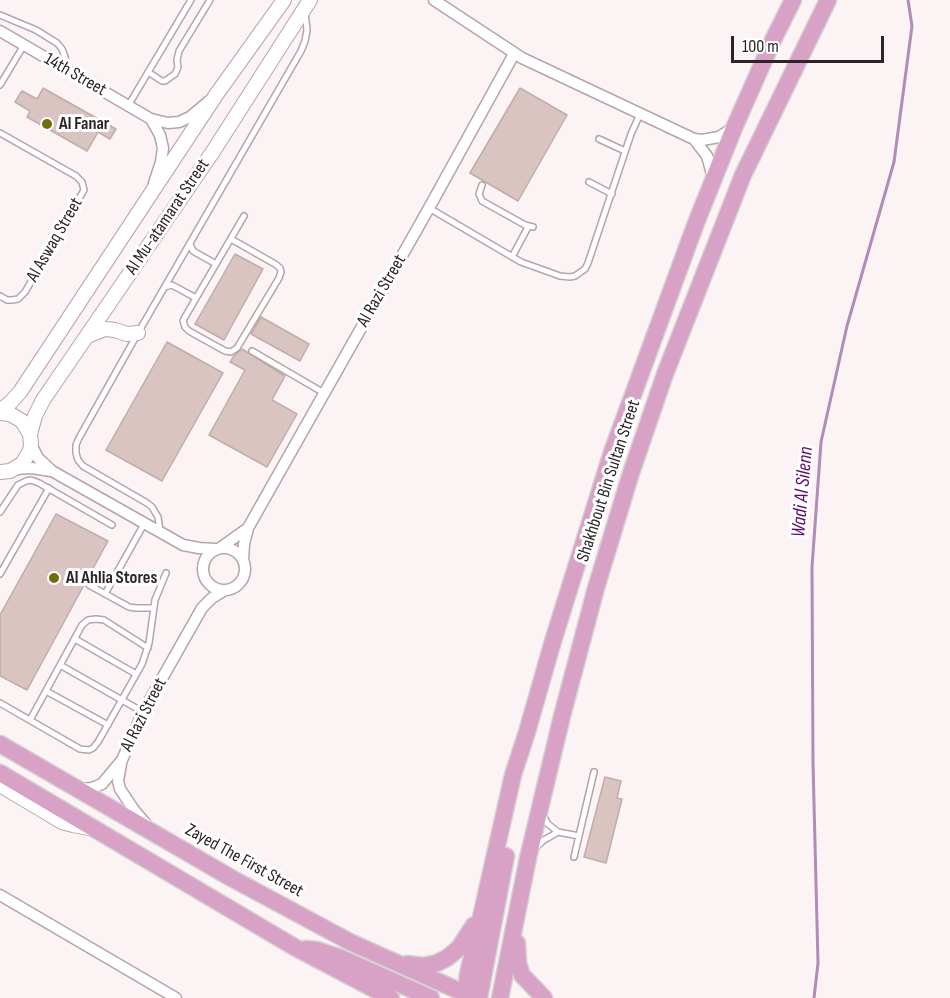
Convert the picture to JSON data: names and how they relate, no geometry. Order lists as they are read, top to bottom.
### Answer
{
  "streets": {
    "main road": ["Shakhbout Bin Sultan Street", "Zayed The First Street"],
    "street": ["14th Street", "Al Mu-atamarat Street", "Al Razi Street"],
    "lane": ["Al Aswaq Street"]
  },
  "crossings": [
    ["14th Street", "Al Mu-atamarat Street"],
    ["Al Razi Street", "Zayed The First Street"],
    ["Shakhbout Bin Sultan Street", "Zayed The First Street"]
  ],
  "water": ["Wadi Al Silenn"],
  "places": ["Al Fanar", "Al Ahlia Stores"],
  "scale_bar": "100 m"
}
